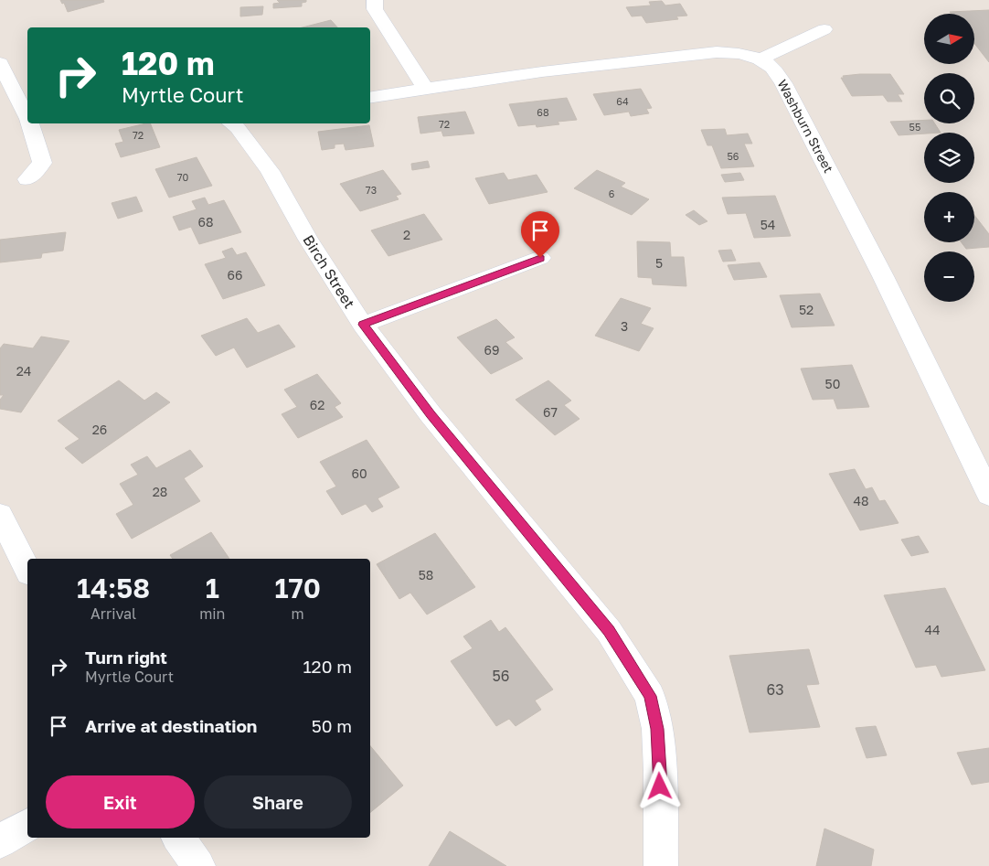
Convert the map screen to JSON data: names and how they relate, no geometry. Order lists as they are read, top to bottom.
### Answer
{
  "streets": {
    "street": ["Washburn Street", "Birch Street"]
  },
  "house_numbers": [
    "64",
    "68",
    "72",
    "55",
    "72",
    "56",
    "70",
    "73",
    "6",
    "68",
    "54",
    "2",
    "5",
    "66",
    "52",
    "3",
    "69",
    "24",
    "50",
    "62",
    "67",
    "26",
    "60",
    "28",
    "48",
    "58",
    "44",
    "56",
    "63"
  ],
  "north": "right",
  "page": {
    "map_buttons": ["+", "−"],
    "turn": ["120 m", "Myrtle Court"],
    "eta": [
      "14:58",
      "Arrival",
      "1",
      "min",
      "170",
      "m"
    ],
    "list": [
      {
        "name": "Turn right",
        "note": "Myrtle Court",
        "value": "120 m"
      },
      {
        "name": "Arrive at destination",
        "value": "50 m"
      }
    ],
    "buttons": ["Exit", "Share"]
  }
}
